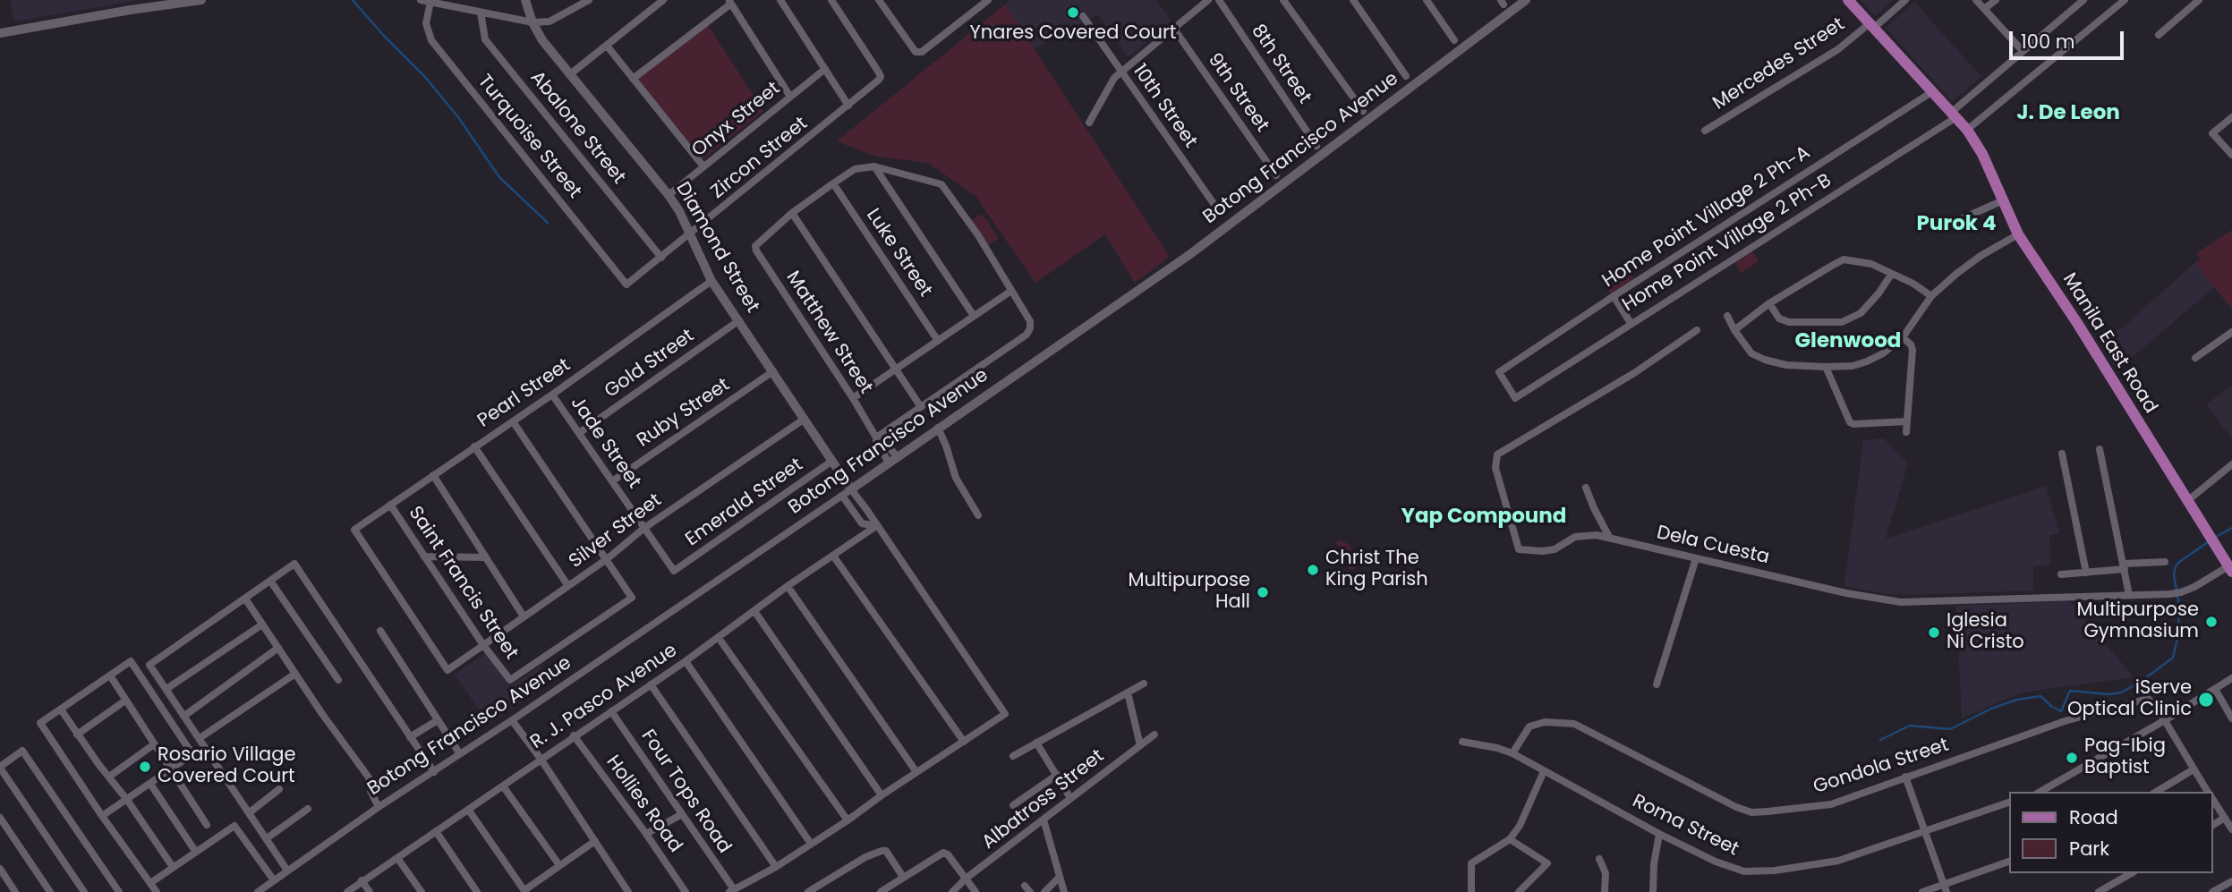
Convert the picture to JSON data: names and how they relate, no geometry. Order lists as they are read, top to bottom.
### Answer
{
  "streets": {
    "main road": ["Manila East Road"],
    "street": [
      "8th Street",
      "Mercedes Street",
      "9th Street",
      "10th Street",
      "Onyx Street",
      "Abalone Street",
      "Turquoise Street",
      "Botong Francisco Avenue",
      "Zircon Street",
      "Home Point Village 2 Ph-A",
      "Home Point Village 2 Ph-B",
      "Diamond Street",
      "Luke Street",
      "Matthew Street",
      "Gold Street",
      "Pearl Street",
      "Ruby Street",
      "Jade Street",
      "Emerald Street",
      "Silver Street",
      "Dela Cuesta",
      "Saint Francis Street",
      "R. J. Pasco Avenue",
      "Gondola Street",
      "Four Tops Road",
      "Albatross Street",
      "Hollies Road",
      "Roma Street"
    ]
  },
  "crossings": [
    ["Mercedes Street", "Manila East Road"],
    ["Onyx Street", "Diamond Street"],
    ["Abalone Street", "Zircon Street"],
    ["Turquoise Street", "Zircon Street"],
    ["Botong Francisco Avenue", "Diamond Street"],
    ["Botong Francisco Avenue", "Matthew Street"],
    ["Zircon Street", "Diamond Street"],
    ["Home Point Village 2 Ph-A", "Home Point Village 2 Ph-B"],
    ["Home Point Village 2 Ph-A", "Manila East Road"],
    ["Home Point Village 2 Ph-B", "Manila East Road"],
    ["Diamond Street", "Gold Street"],
    ["Diamond Street", "Pearl Street"],
    ["Diamond Street", "Ruby Street"],
    ["Diamond Street", "Emerald Street"],
    ["Diamond Street", "Silver Street"],
    ["Manila East Road", "Dela Cuesta"],
    ["Gold Street", "Jade Street"],
    ["Pearl Street", "Jade Street"],
    ["Pearl Street", "Silver Street"],
    ["Pearl Street", "Saint Francis Street"],
    ["Ruby Street", "Jade Street"],
    ["Jade Street", "Emerald Street"],
    ["Jade Street", "Silver Street"],
    ["Silver Street", "Saint Francis Street"],
    ["R. J. Pasco Avenue", "Four Tops Road"],
    ["R. J. Pasco Avenue", "Hollies Road"],
    ["Gondola Street", "Roma Street"]
  ],
  "districts": [
    "J. De Leon",
    "Purok 4",
    "Glenwood",
    "Yap Compound"
  ],
  "places": [
    "Ynares Covered Court",
    "Christ The King Parish",
    "Multipurpose Hall",
    "Multipurpose Gymnasium",
    "Iglesia Ni Cristo",
    "iServe Optical Clinic",
    "Pag-Ibig Baptist",
    "Rosario Village Covered Court"
  ],
  "legend": ["Road", "Park"],
  "scale_bar": "100 m"
}
